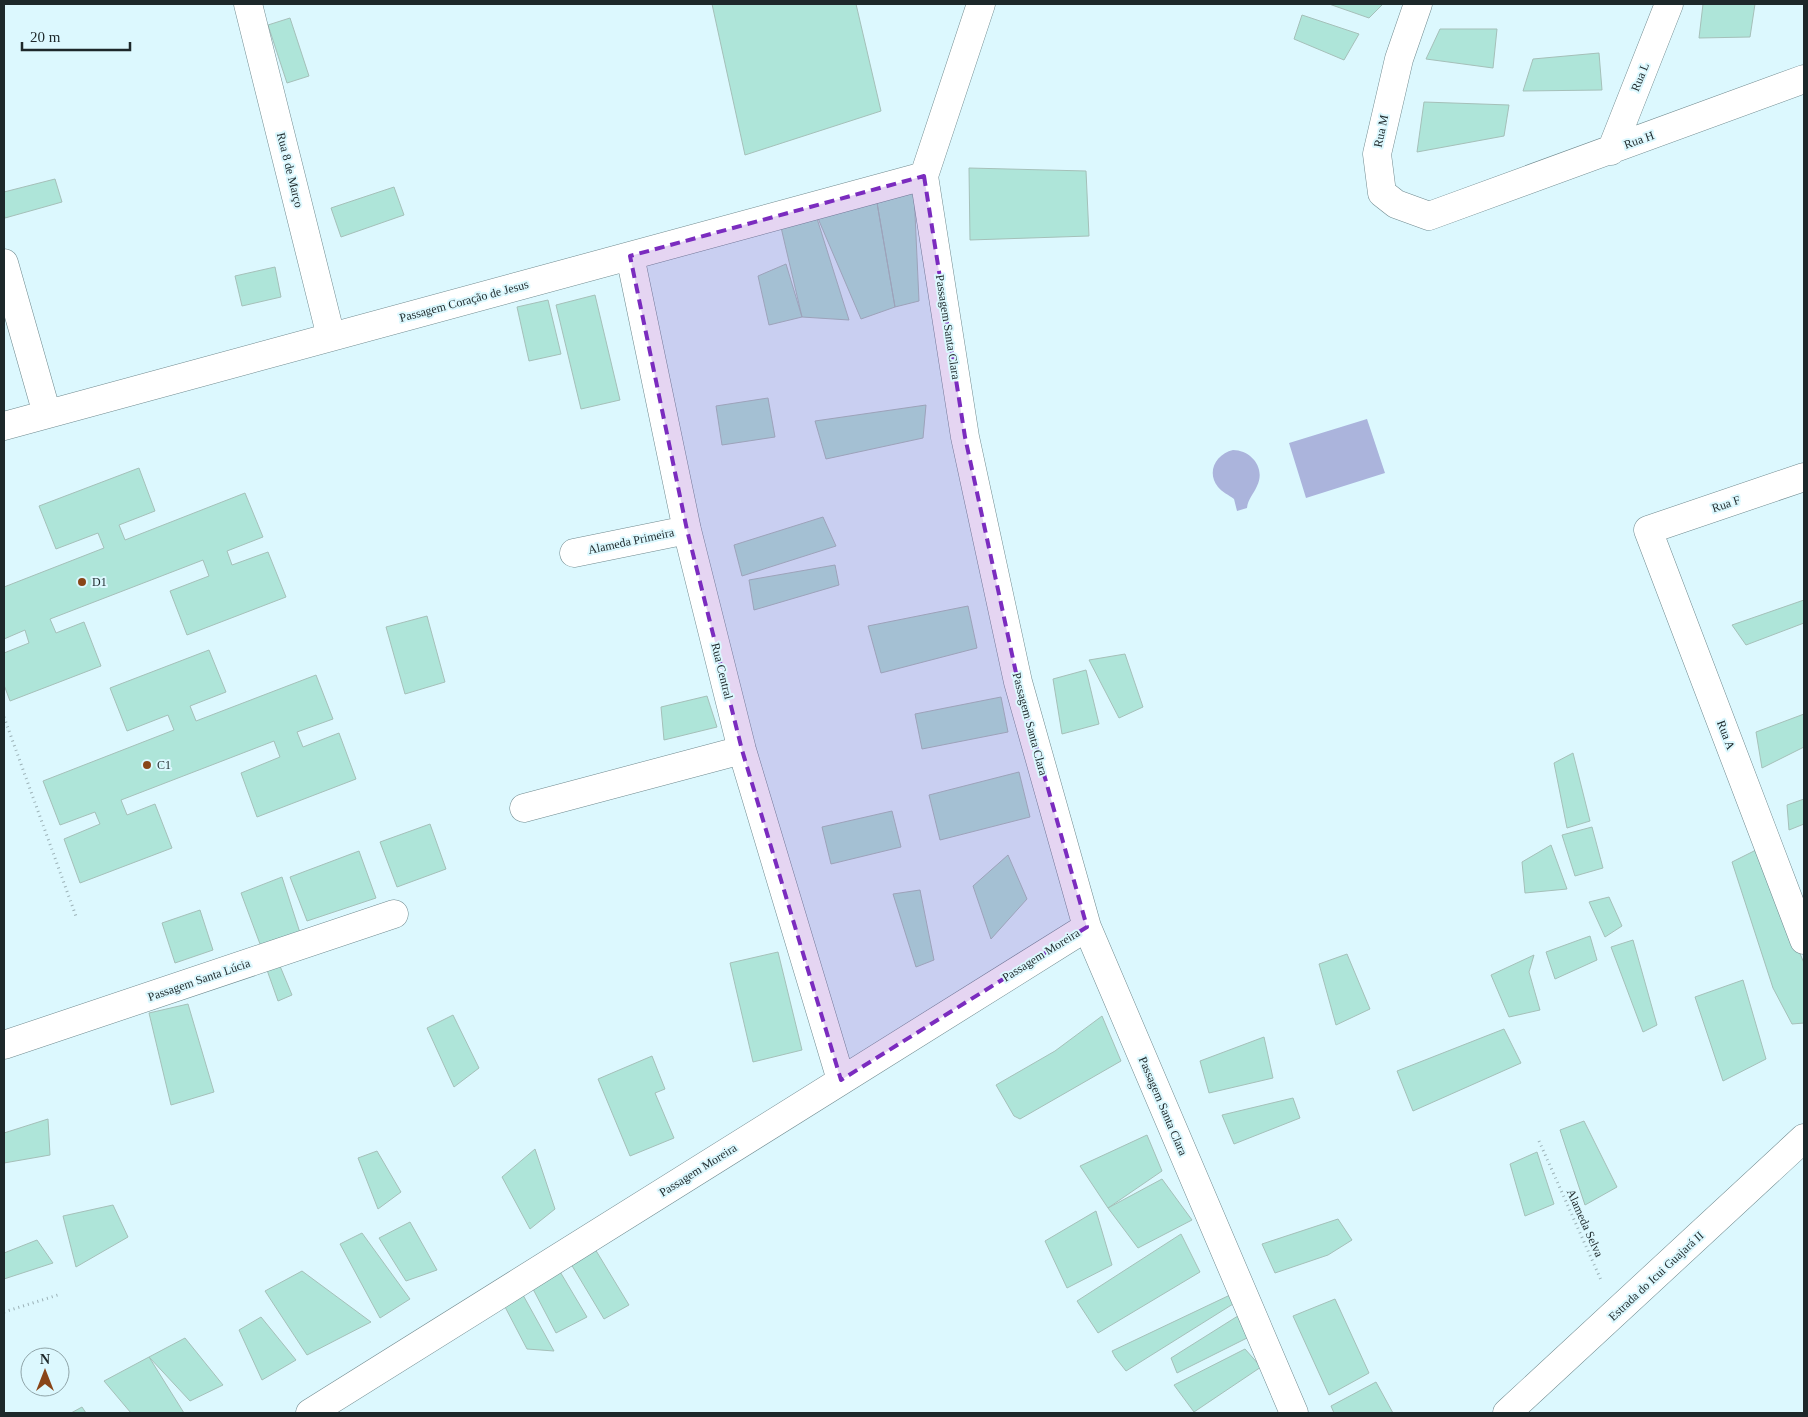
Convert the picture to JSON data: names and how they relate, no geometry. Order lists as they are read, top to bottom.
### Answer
{
  "streets": {
    "street": [
      "Rua L",
      "Rua M",
      "Rua H",
      "Rua 8 de Março",
      "Passagem Coração de Jesus",
      "Passagem Santa Clara",
      "Rua F",
      "Alameda Primeira",
      "Rua Central",
      "Rua A",
      "Passagem Moreira",
      "Passagem Santa Lúcia",
      "Estrada do Icui Guajará II"
    ],
    "path": ["Alameda Selva"]
  },
  "crossings": [
    ["Rua L", "Rua H"],
    ["Rua M", "Rua H"],
    ["Rua 8 de Março", "Passagem Coração de Jesus"],
    ["Passagem Coração de Jesus", "Passagem Santa Clara"],
    ["Passagem Coração de Jesus", "Rua Central"],
    ["Passagem Santa Clara", "Passagem Moreira"],
    ["Rua F", "Rua A"],
    ["Alameda Primeira", "Rua Central"],
    ["Rua Central", "Passagem Moreira"],
    ["Alameda Selva", "Estrada do Icui Guajará II"]
  ],
  "places": ["D1", "C1"],
  "scale_bar": "20 m",
  "north": "top"
}
